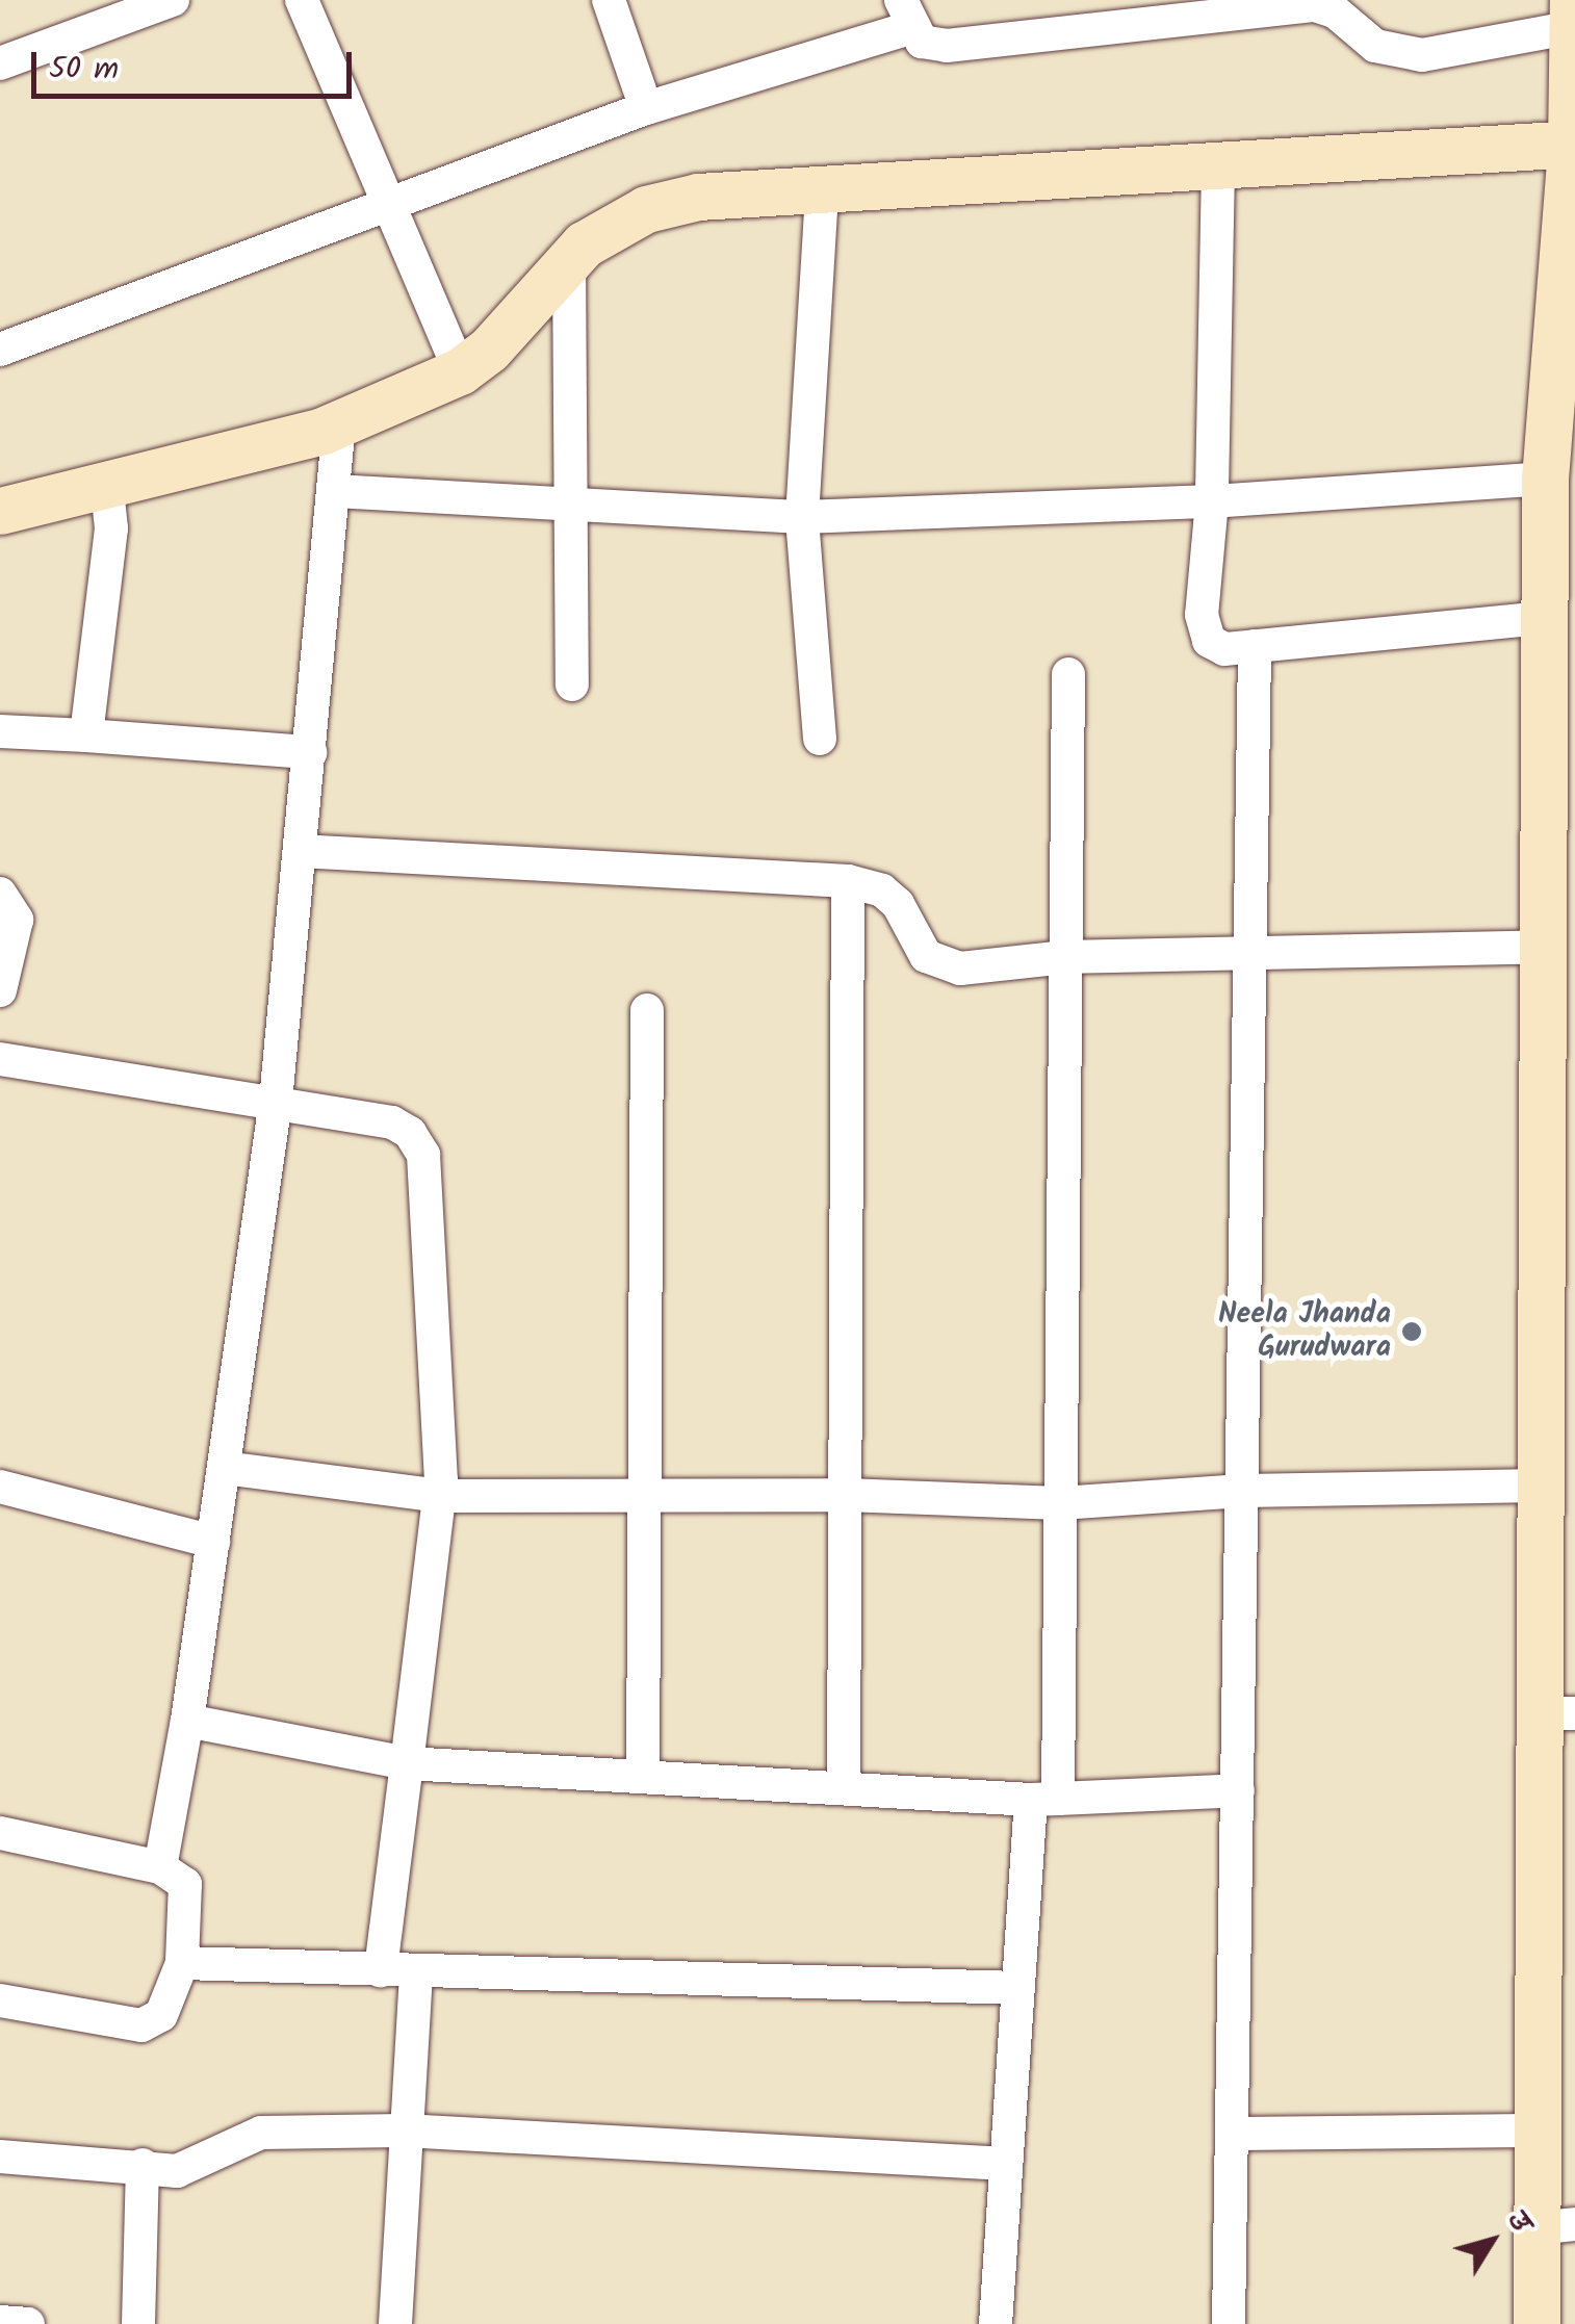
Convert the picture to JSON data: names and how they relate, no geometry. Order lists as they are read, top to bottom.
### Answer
{
  "places": ["Neela Jhanda Gurudwara"],
  "scale_bar": "50 m",
  "north": "top right"
}
